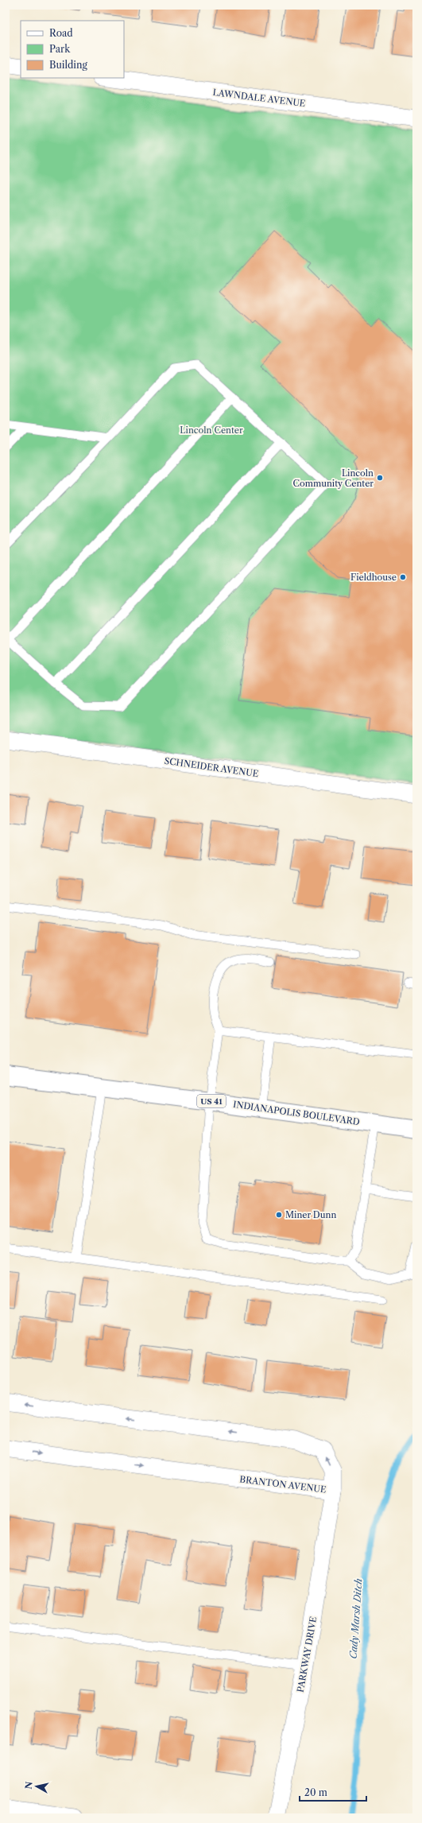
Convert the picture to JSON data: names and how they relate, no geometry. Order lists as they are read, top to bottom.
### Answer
{
  "streets": {
    "highway": ["US 41", "INDIANAPOLIS BOULEVARD"],
    "street": [
      "LAWNDALE AVENUE",
      "SCHNEIDER AVENUE",
      "BRANTON AVENUE",
      "PARKWAY DRIVE"
    ]
  },
  "crossings": [
    ["BRANTON AVENUE", "PARKWAY DRIVE"]
  ],
  "water": ["Cady Marsh Ditch"],
  "parks": ["Lincoln Center"],
  "places": ["Lincoln Community Center", "Fieldhouse", "Miner Dunn"],
  "legend": ["Road", "Park", "Building"],
  "scale_bar": "20 m",
  "north": "left"
}
